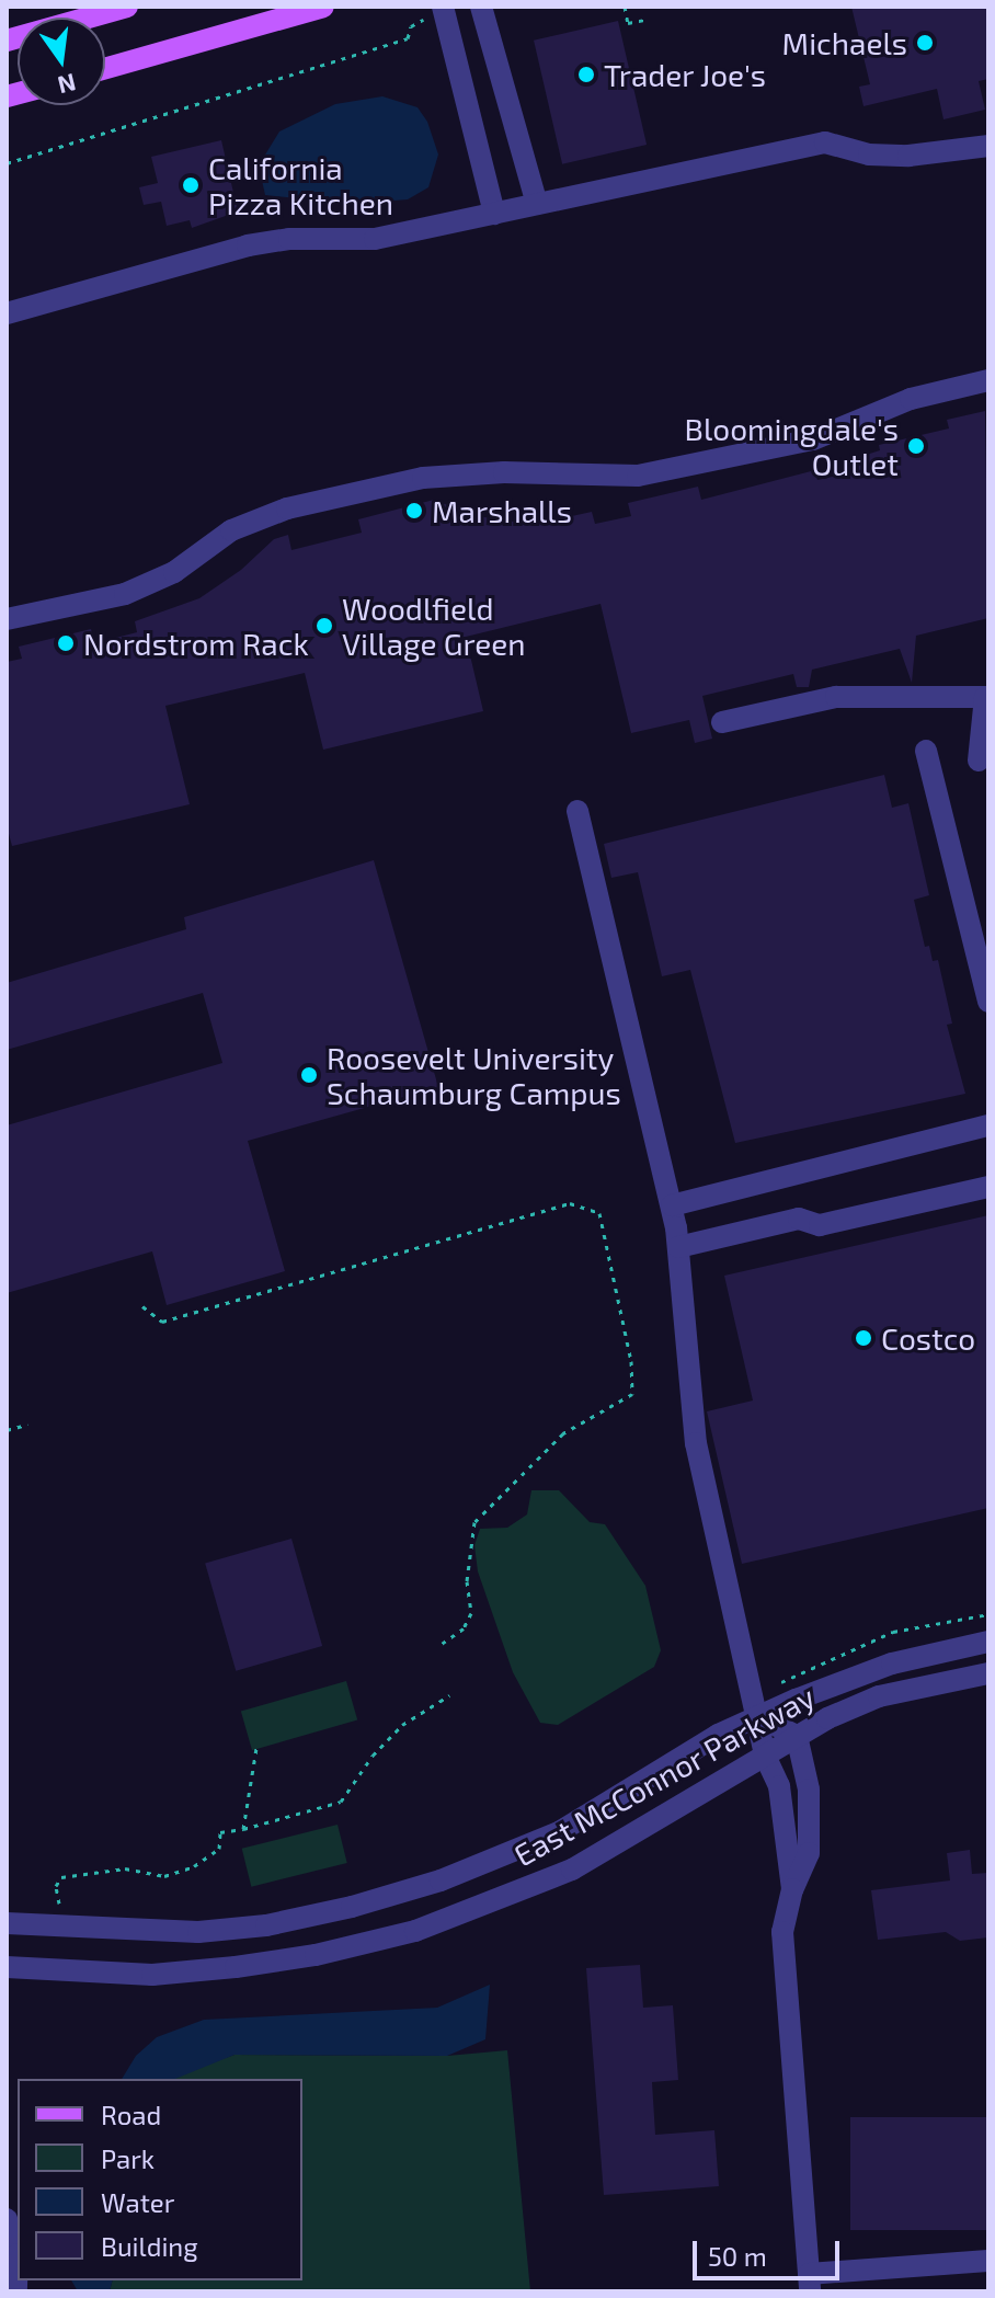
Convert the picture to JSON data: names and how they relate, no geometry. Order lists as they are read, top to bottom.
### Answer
{
  "streets": {
    "street": ["East McConnor Parkway"]
  },
  "places": [
    "Michaels",
    "Trader Joe's",
    "California Pizza Kitchen",
    "Bloomingdale's Outlet",
    "Marshalls",
    "Woodlfield Village Green",
    "Nordstrom Rack",
    "Roosevelt University Schaumburg Campus",
    "Costco"
  ],
  "legend": [
    "Road",
    "Park",
    "Water",
    "Building"
  ],
  "scale_bar": "50 m",
  "north": "bottom"
}
